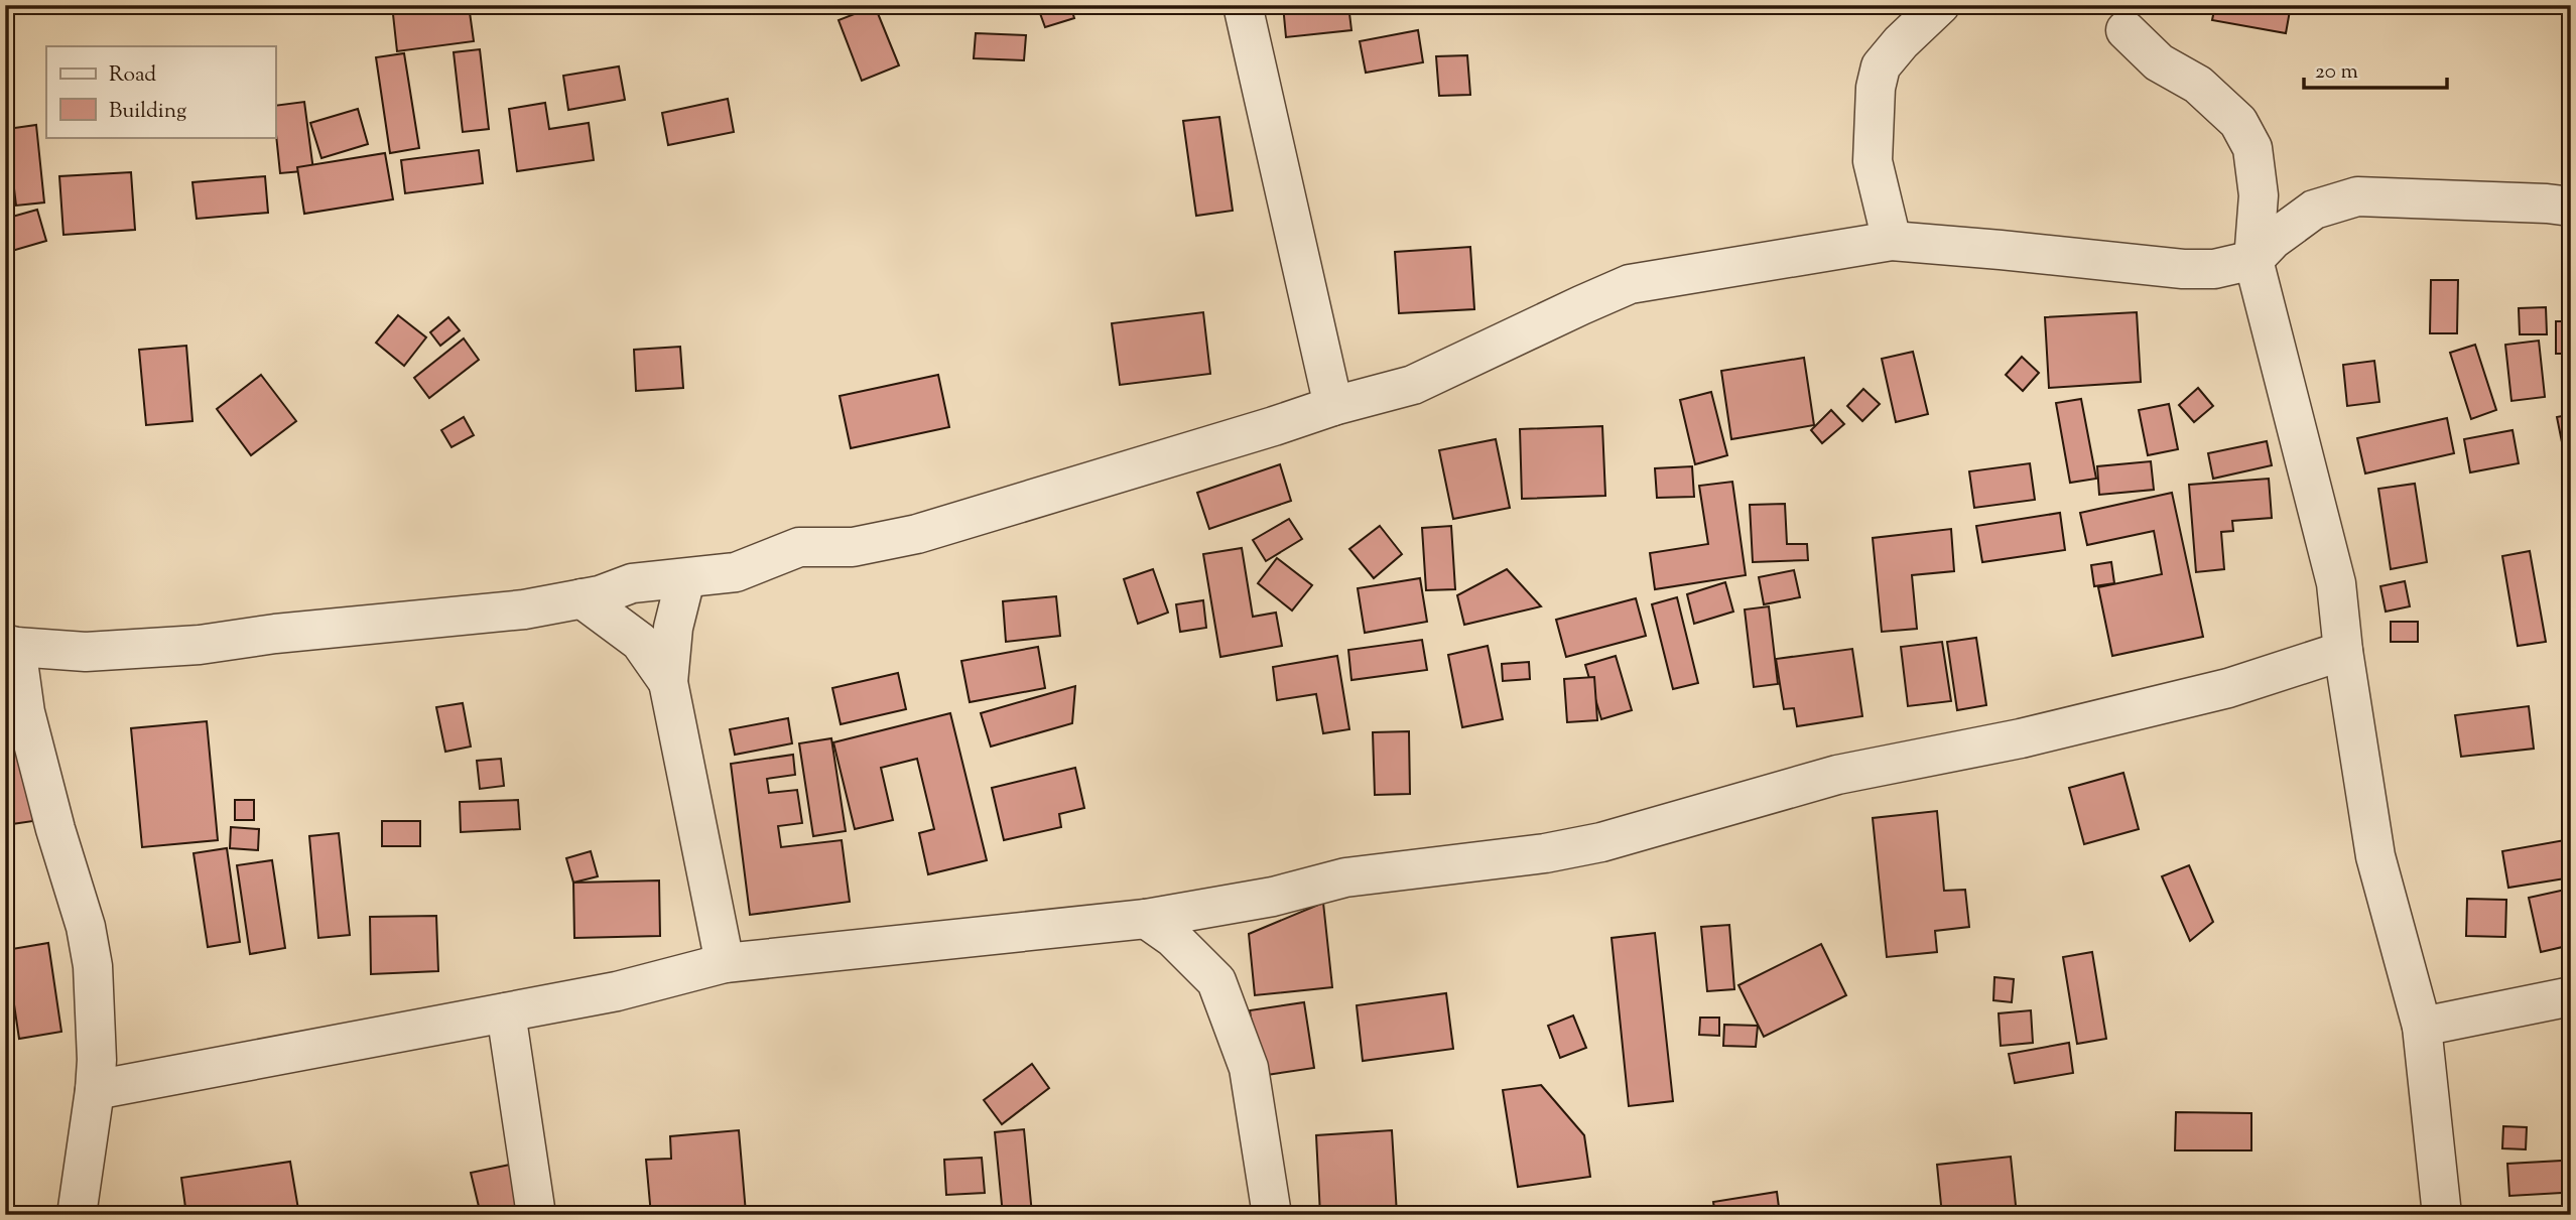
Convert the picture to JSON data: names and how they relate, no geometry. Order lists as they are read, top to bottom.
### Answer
{
  "legend": ["Road", "Building"],
  "scale_bar": "20 m"
}
